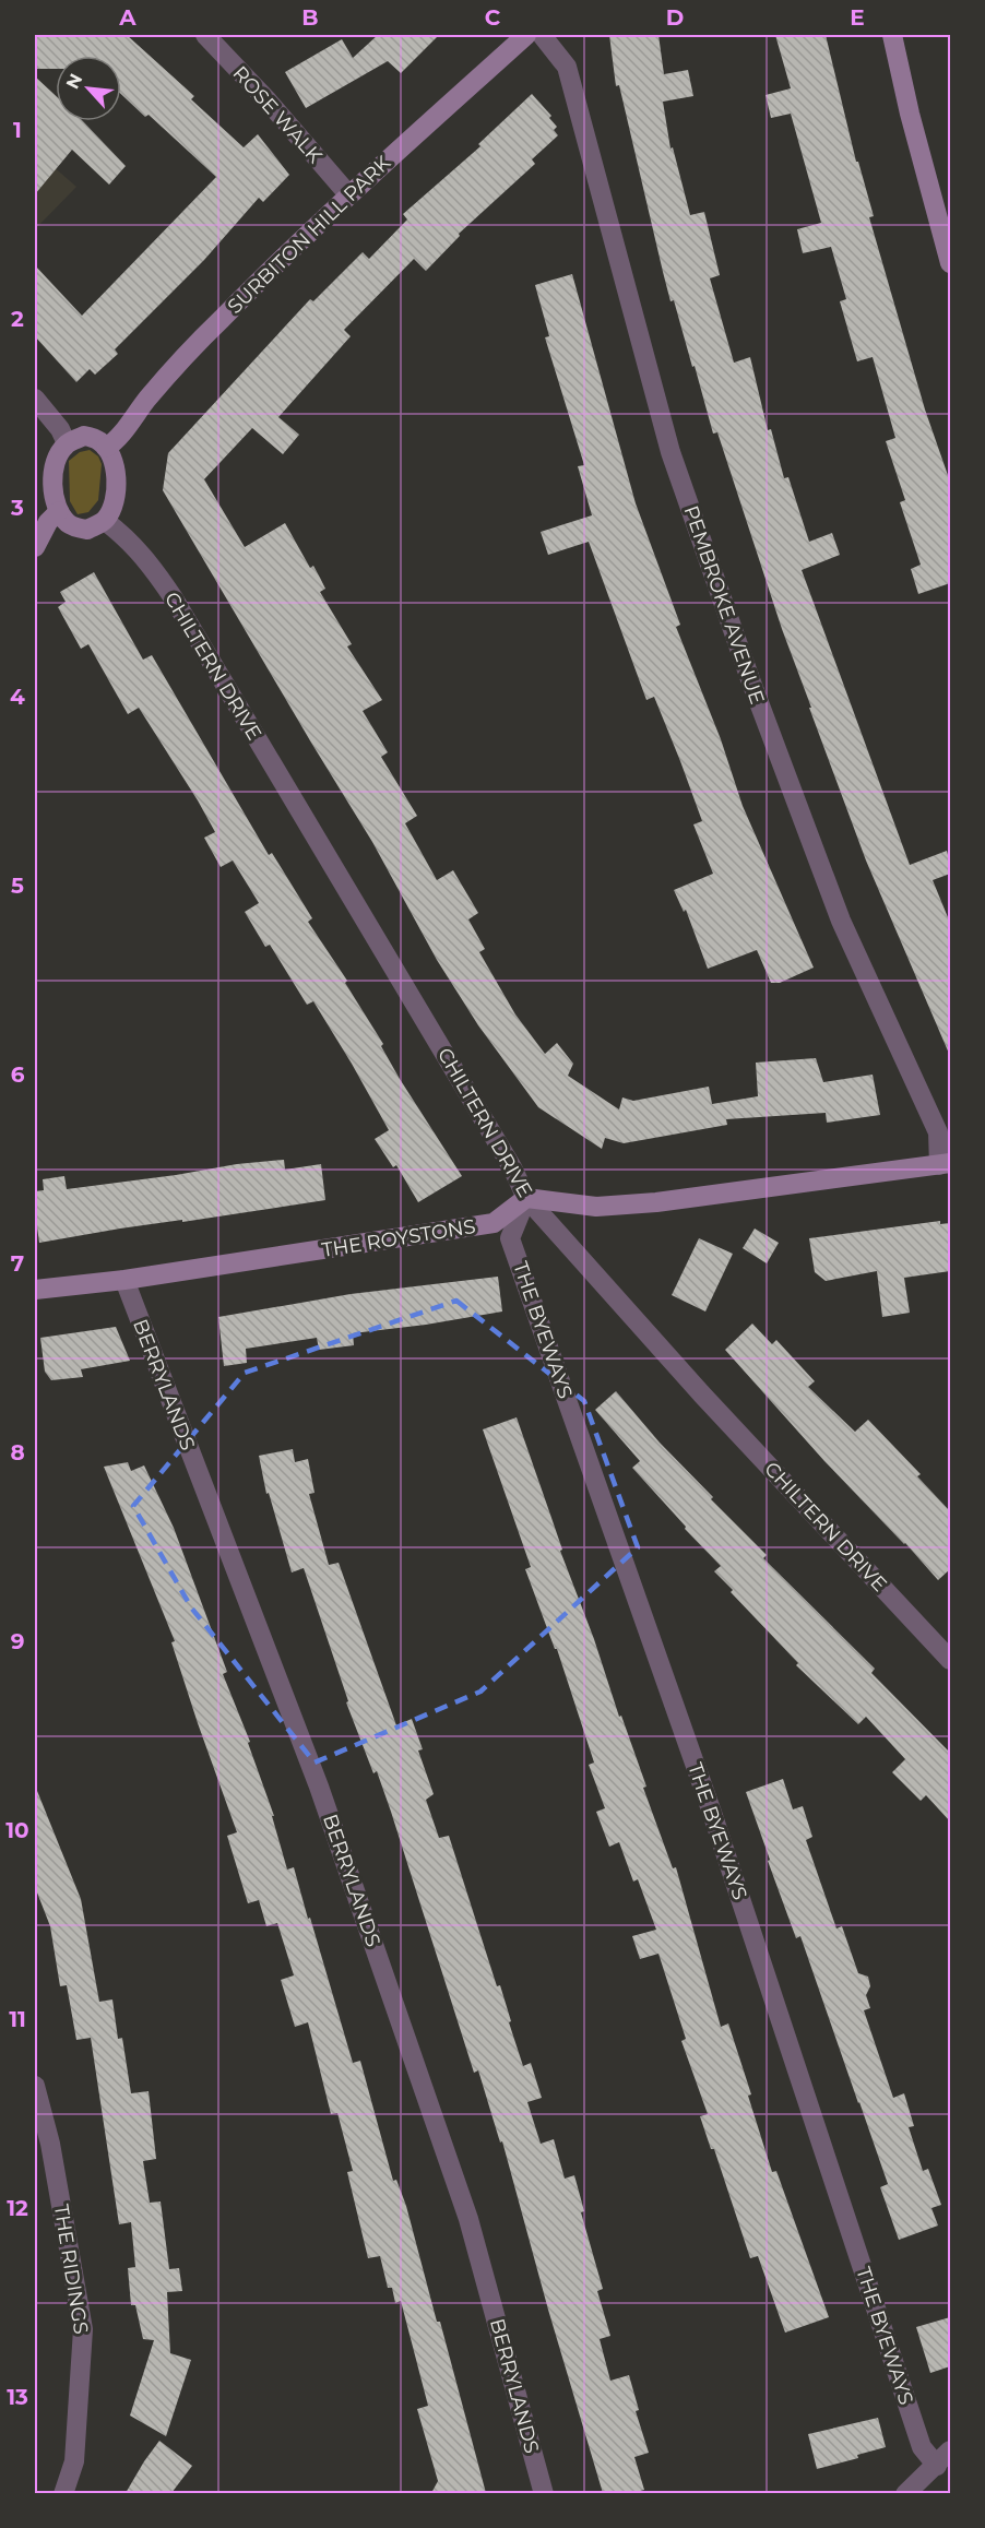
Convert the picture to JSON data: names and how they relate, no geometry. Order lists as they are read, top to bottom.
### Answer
{
  "streets": {
    "street": [
      "ROSE WALK",
      "SURBITON HILL PARK",
      "PEMBROKE AVENUE",
      "CHILTERN DRIVE",
      "THE ROYSTONS",
      "THE BYEWAYS",
      "BERRYLANDS",
      "THE RIDINGS"
    ]
  },
  "crossings": [
    ["ROSE WALK", "SURBITON HILL PARK"],
    ["SURBITON HILL PARK", "CHILTERN DRIVE"],
    ["CHILTERN DRIVE", "THE ROYSTONS"],
    ["CHILTERN DRIVE", "THE BYEWAYS"],
    ["THE ROYSTONS", "THE BYEWAYS"],
    ["THE ROYSTONS", "BERRYLANDS"]
  ],
  "north": "top left",
  "grid": {
    "columns": [
      "A",
      "B",
      "C",
      "D",
      "E"
    ],
    "rows": [
      "1",
      "2",
      "3",
      "4",
      "5",
      "6",
      "7",
      "8",
      "9",
      "10",
      "11",
      "12",
      "13"
    ]
  }
}
